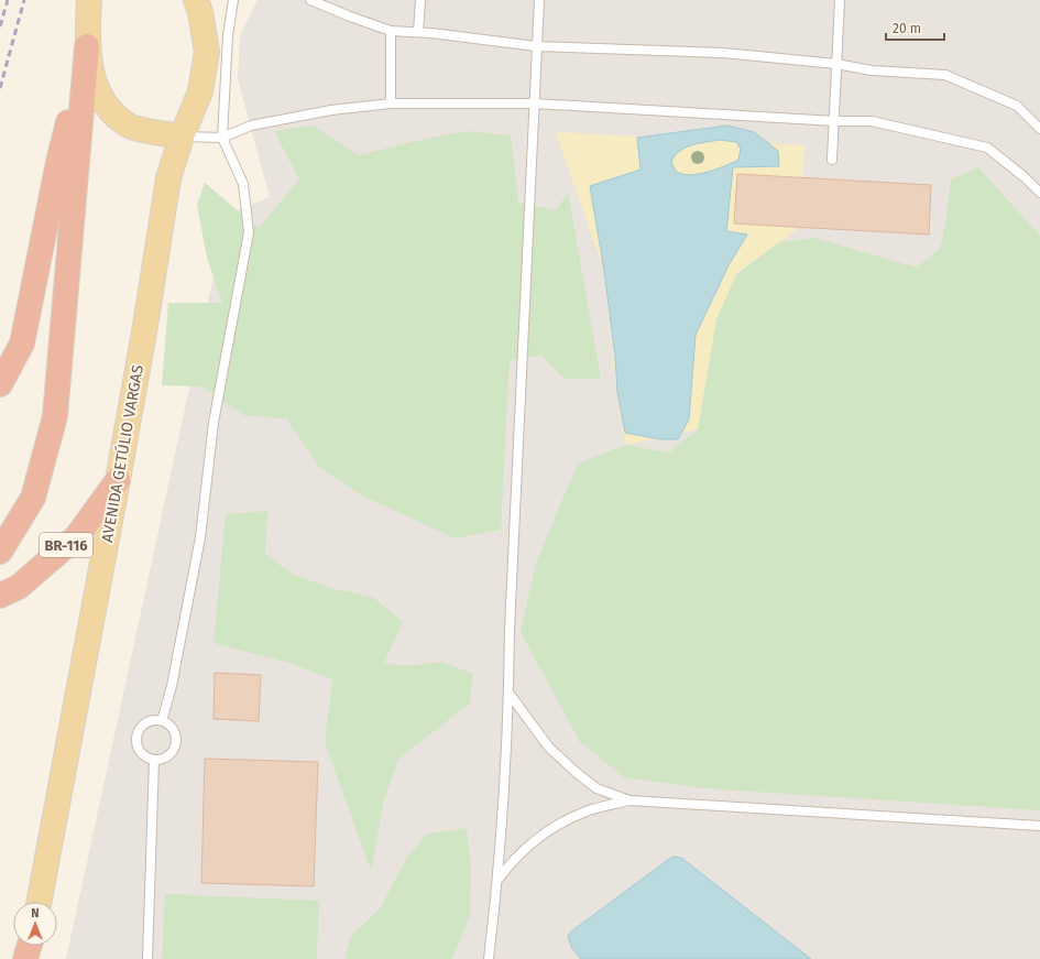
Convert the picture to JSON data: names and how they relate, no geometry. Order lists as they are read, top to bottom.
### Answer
{
  "streets": {
    "highway": ["BR-116"],
    "main road": ["AVENIDA GETÚLIO VARGAS"]
  },
  "crossings": [
    ["AVENIDA GETÚLIO VARGAS", "BR-116"]
  ],
  "scale_bar": "20 m",
  "north": "top"
}
